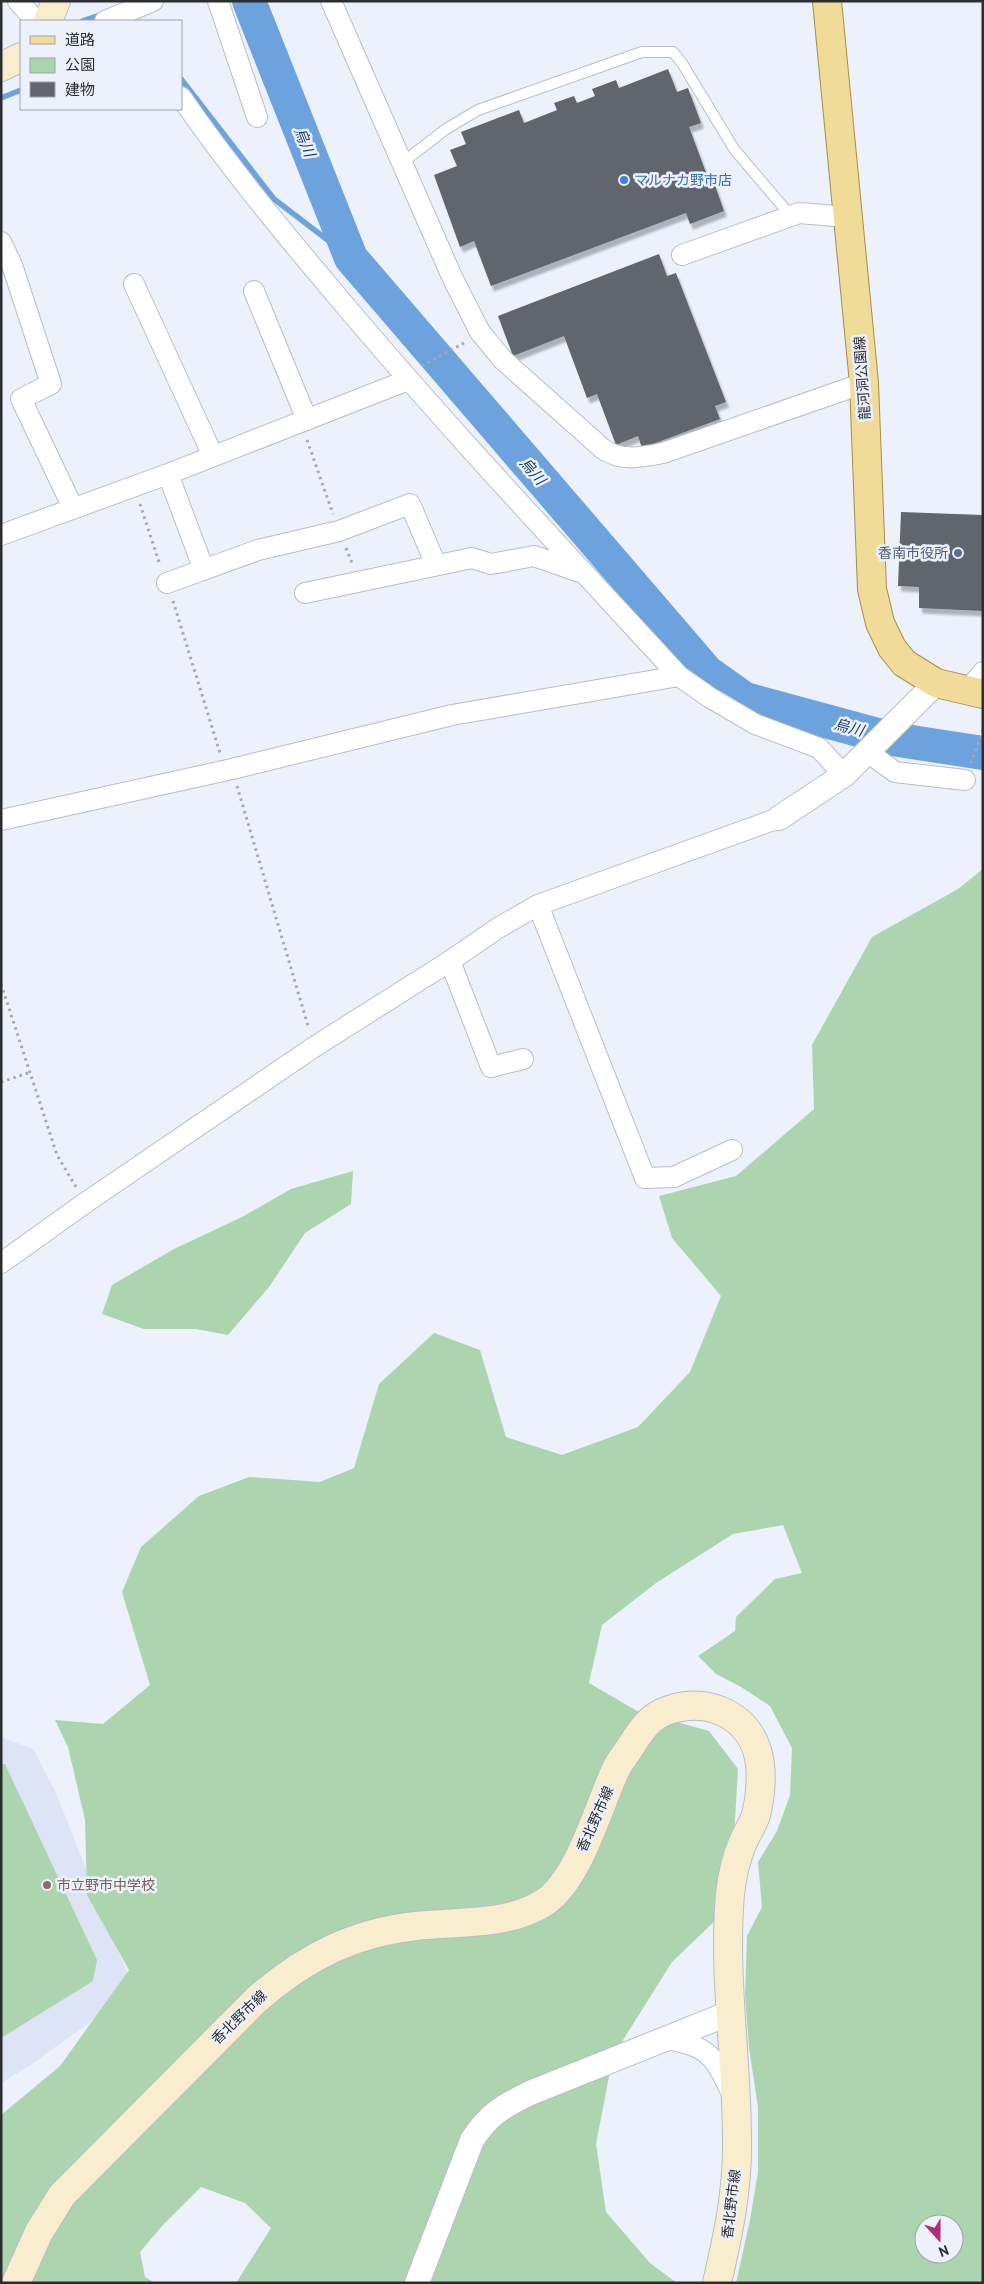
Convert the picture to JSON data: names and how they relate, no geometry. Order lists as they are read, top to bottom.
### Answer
{
  "streets": {
    "main road": ["龍河洞公園線", "香北野市線"]
  },
  "water": ["烏川"],
  "places": ["マルナカ野市店", "香南市役所", "市立野市中学校"],
  "legend": ["道路", "公園", "建物"],
  "north": "bottom"
}
